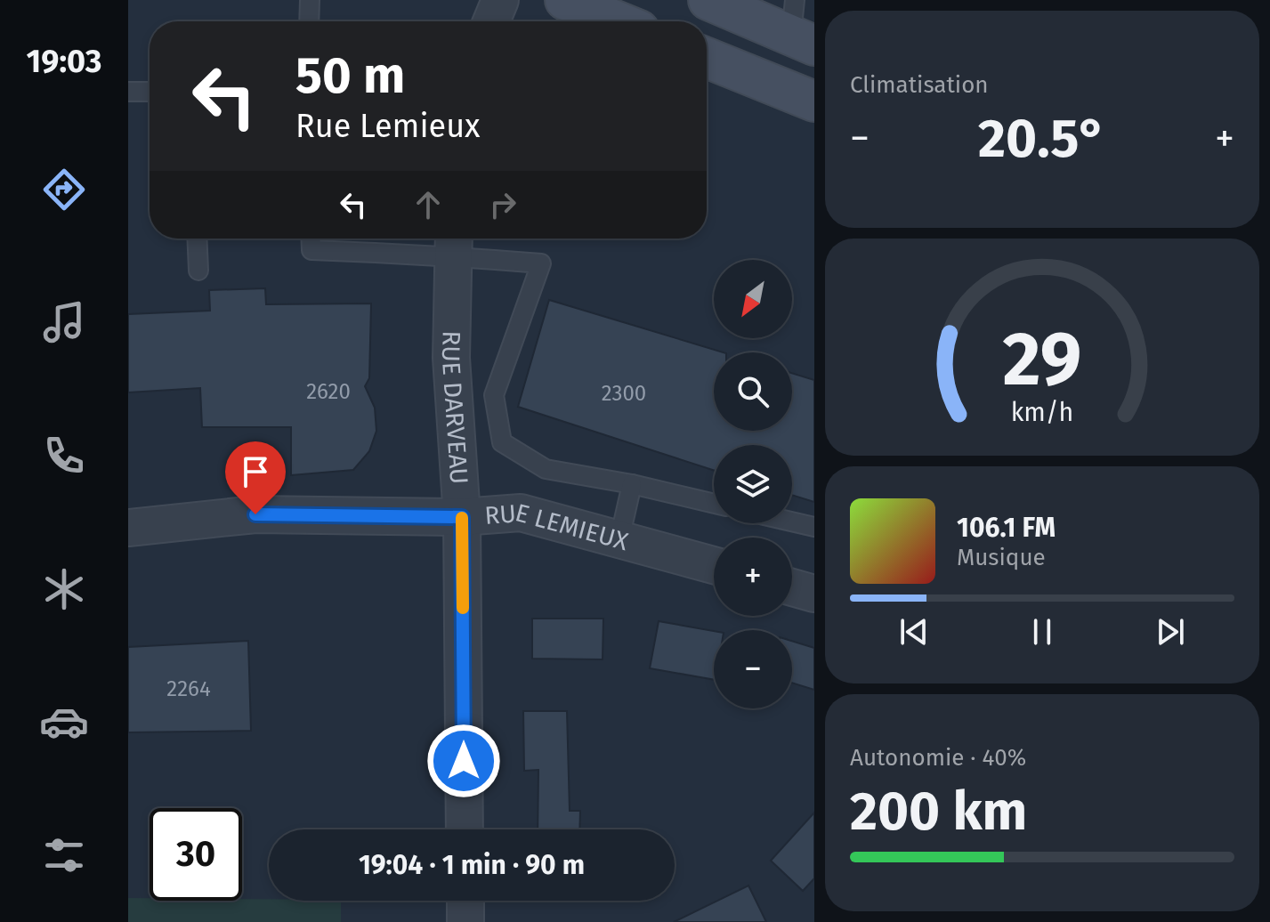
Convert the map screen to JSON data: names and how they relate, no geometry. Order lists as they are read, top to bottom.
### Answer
{
  "streets": {
    "street": ["RUE DARVEAU", "RUE LEMIEUX"]
  },
  "crossings": [
    ["RUE DARVEAU", "RUE LEMIEUX"]
  ],
  "house_numbers": ["2620", "2300", "2264"],
  "north": "bottom left",
  "page": {
    "tabs": "19:03",
    "tile": [
      "Climatisation",
      ["Autonomie · 40%", "200 km"]
    ],
    "turn": ["50 m", "Rue Lemieux"],
    "heat": ["−", "20.5°", "+"],
    "map_buttons": ["+", "−"],
    "song": ["106.1 FM", "Musique"],
    "limit": "30",
    "trip": "19:04 · 1 min · 90 m",
    "gauge": ["29", "km/h"]
  }
}
